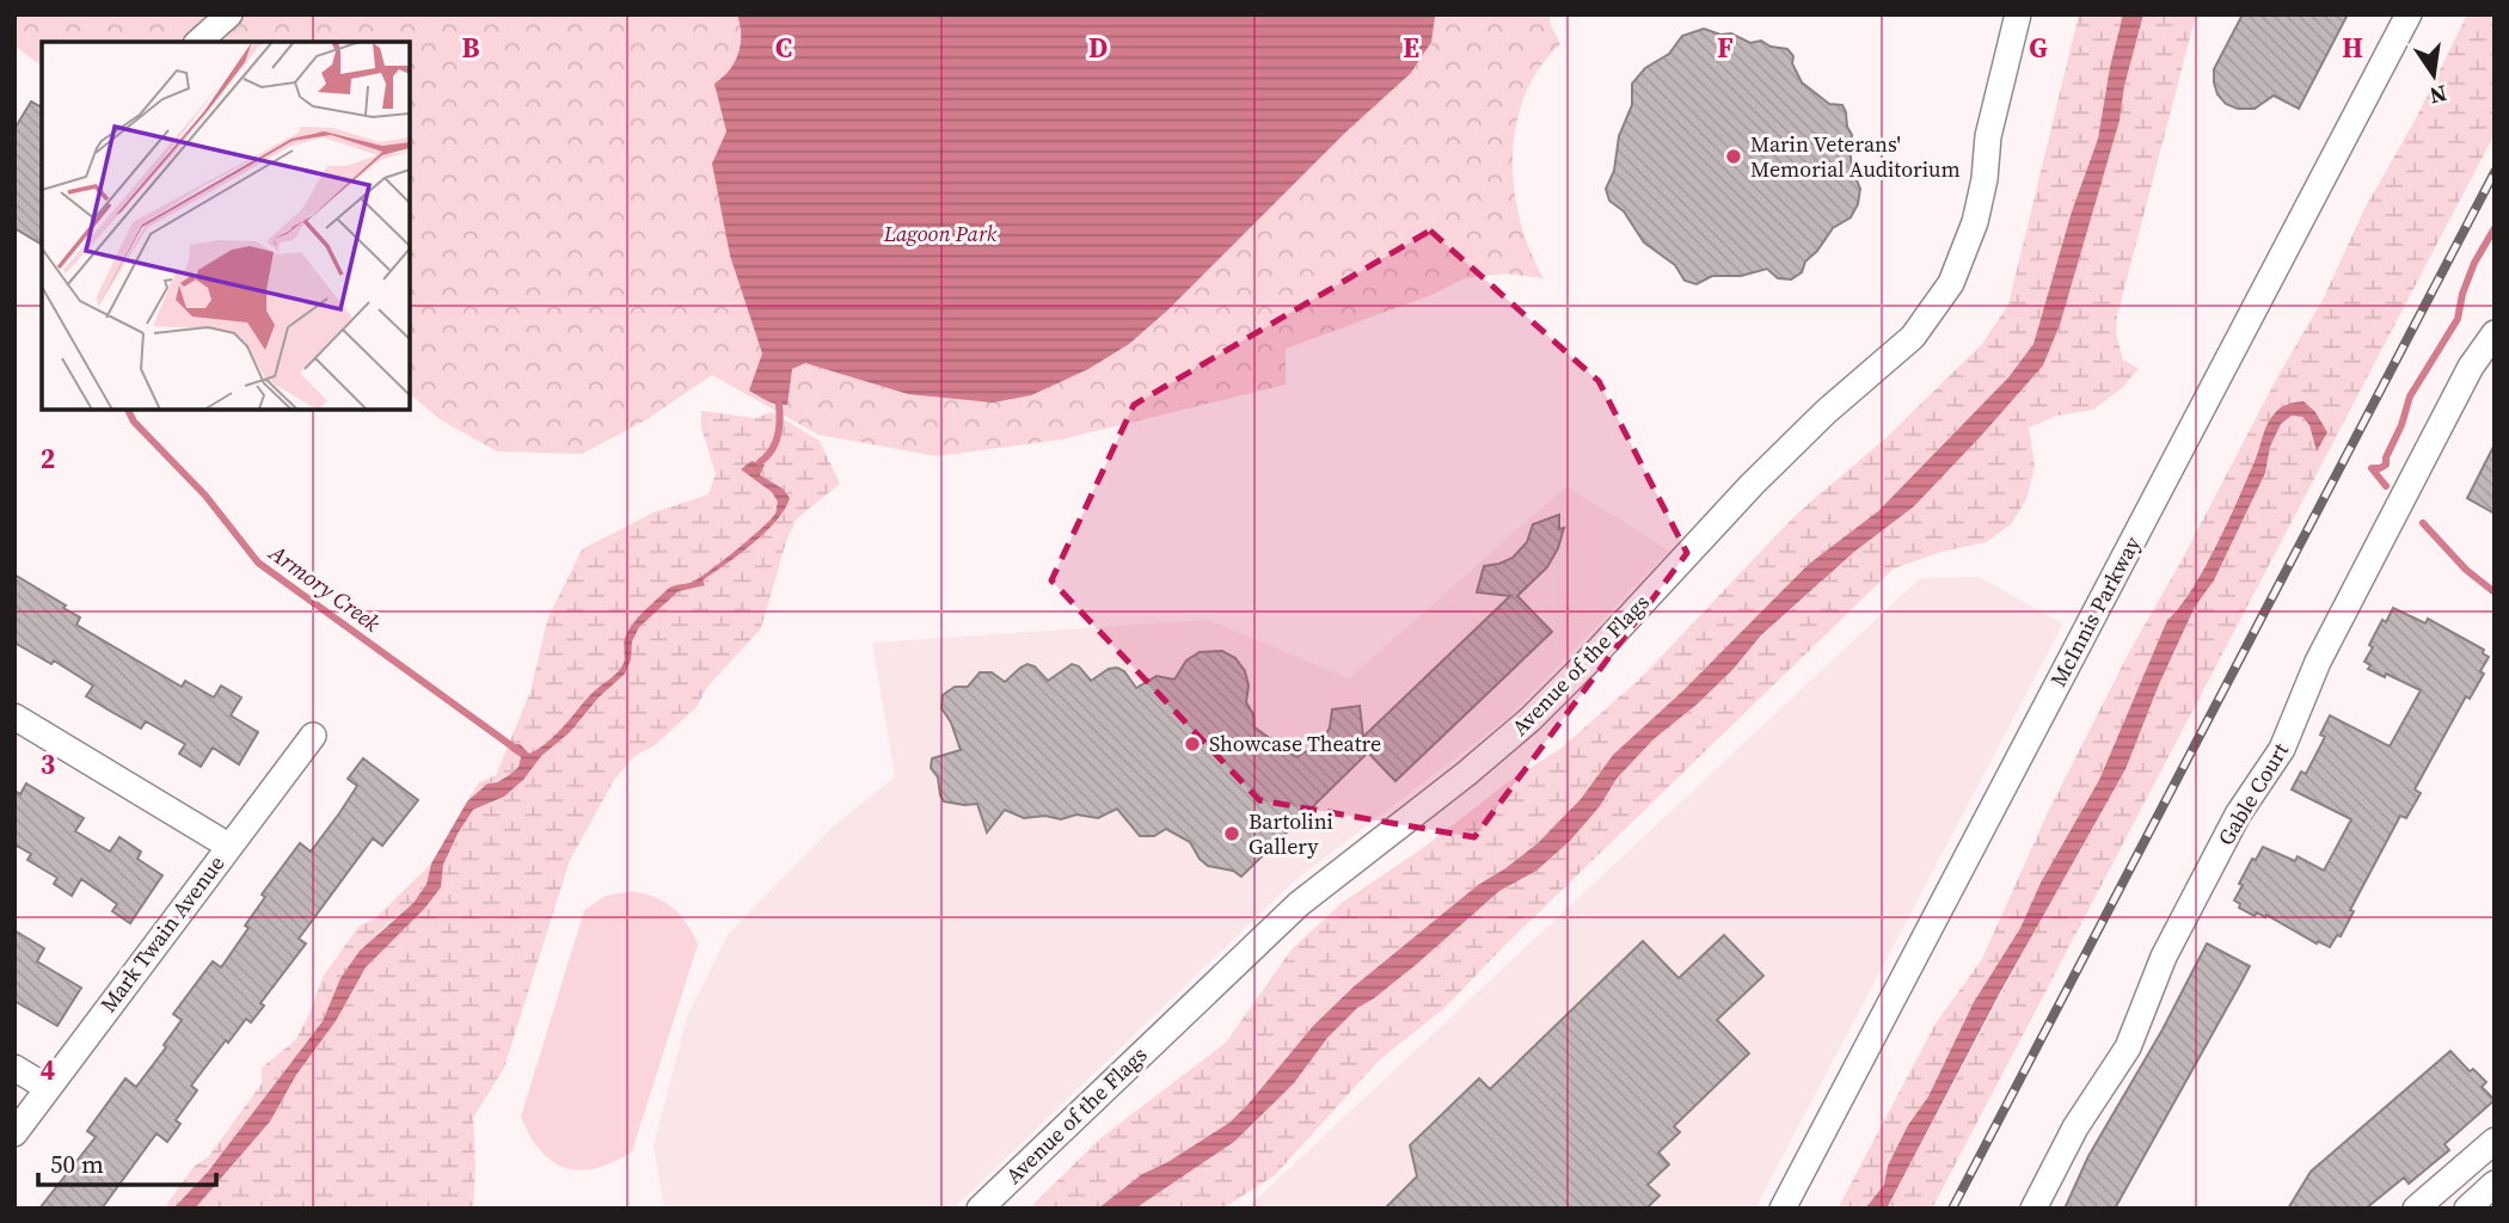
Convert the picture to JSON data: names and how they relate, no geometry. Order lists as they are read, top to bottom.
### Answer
{
  "streets": {
    "street": [
      "McInnis Parkway",
      "Avenue of the Flags",
      "Gable Court",
      "Mark Twain Avenue"
    ]
  },
  "water": ["Armory Creek"],
  "parks": ["Lagoon Park"],
  "places": ["Marin Veterans' Memorial Auditorium", "Showcase Theatre", "Bartolini Gallery"],
  "scale_bar": "50 m",
  "north": "bottom",
  "grid": {
    "columns": [
      "B",
      "C",
      "D",
      "E",
      "F",
      "G",
      "H"
    ],
    "rows": ["2", "3", "4"]
  }
}
